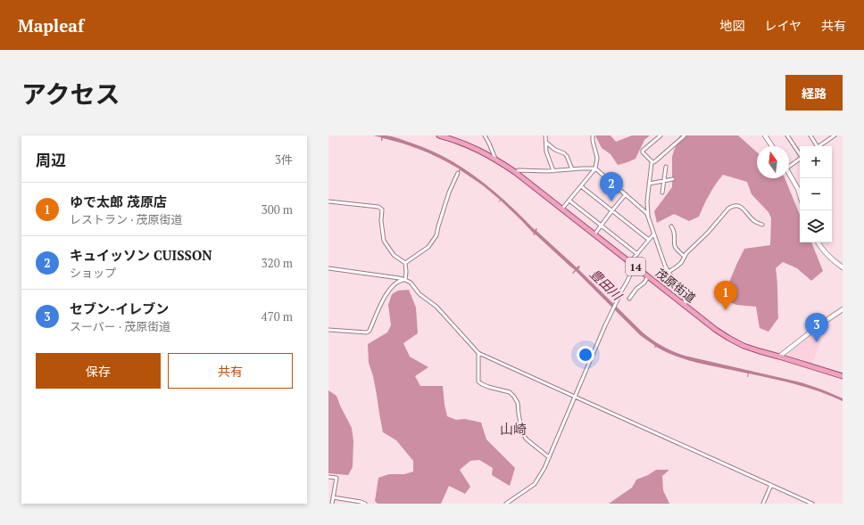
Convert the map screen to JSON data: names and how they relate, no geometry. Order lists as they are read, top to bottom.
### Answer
{
  "streets": {
    "main road": ["14", "茂原街道"]
  },
  "districts": ["山崎"],
  "water": ["豊田川"],
  "north": "top",
  "page": {
    "header": "Mapleaf",
    "nav": ["地図", "レイヤ", "共有"],
    "title": "アクセス",
    "buttons": [
      "経路",
      ["保存", "共有"]
    ],
    "heading": ["周辺", "3件"],
    "map_buttons": ["+", "−"],
    "pins": ["2", "1", "3"],
    "list": [
      {
        "mark": "1",
        "name": "ゆで太郎 茂原店",
        "note": "レストラン · 茂原街道",
        "value": "300 m"
      },
      {
        "mark": "2",
        "name": "キュイッソン CUISSON",
        "note": "ショップ",
        "value": "320 m"
      },
      {
        "mark": "3",
        "name": "セブン-イレブン",
        "note": "スーパー · 茂原街道",
        "value": "470 m"
      }
    ]
  }
}
